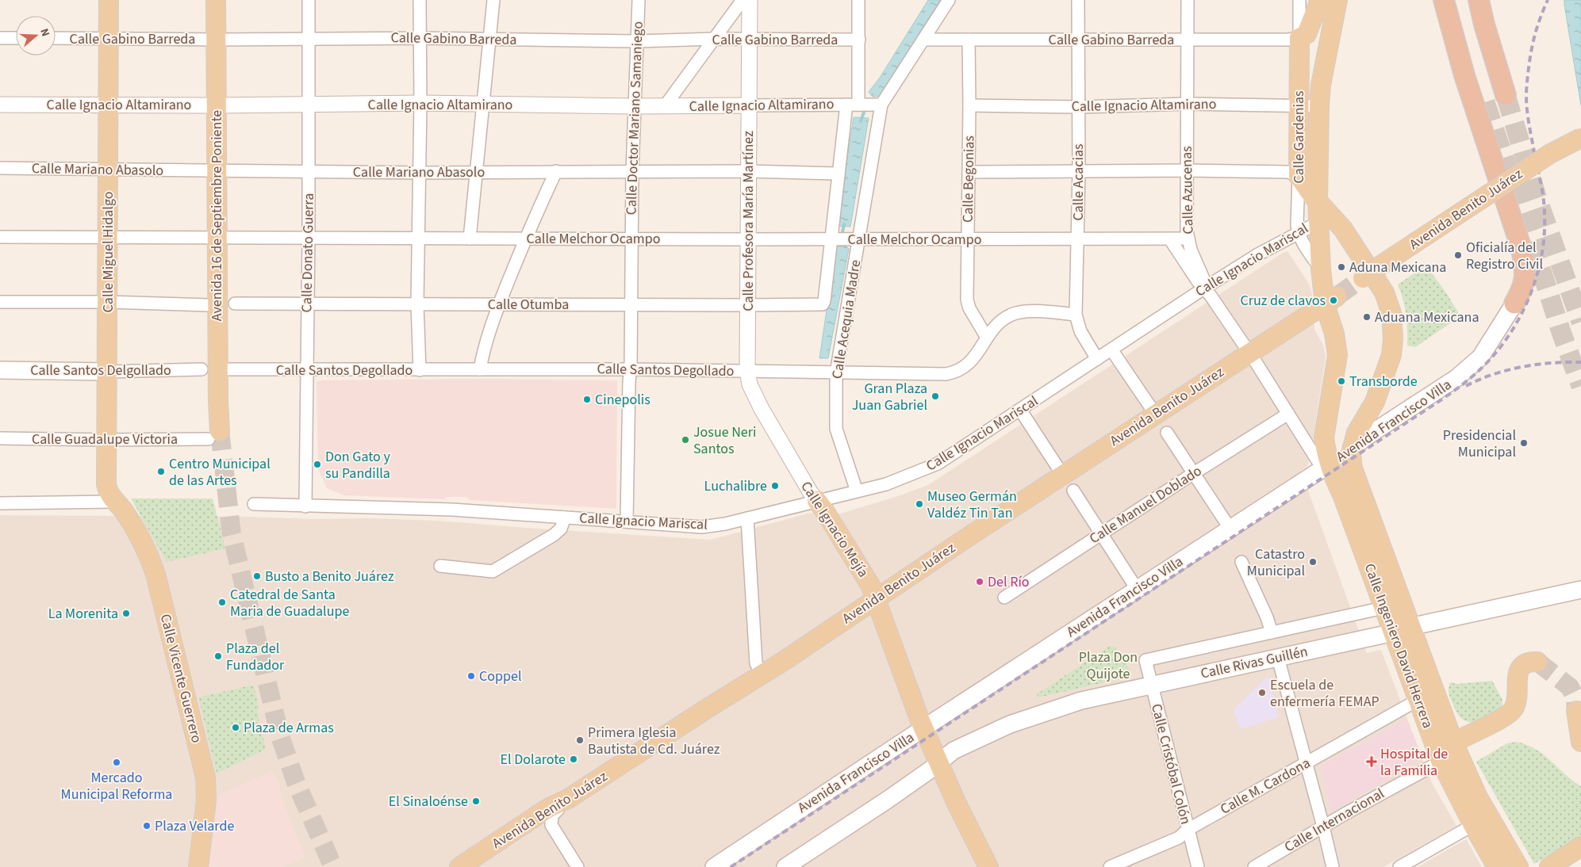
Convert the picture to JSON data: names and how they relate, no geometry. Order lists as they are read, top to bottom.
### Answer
{
  "streets": {
    "main road": [
      "Calle Gardenias",
      "Avenida Benito Juárez",
      "Avenida 16 de Septiembre Poniente",
      "Calle Miguel Hidalgo",
      "Calle Santos Delgollado",
      "Avenida Francisco Villa",
      "Calle Ignacio Mejía",
      "Calle Ingeniero David Herrera",
      "Calle Rivas Guillén",
      "Calle Vicente Guerrero"
    ],
    "street": [
      "Calle Gabino Barreda",
      "Calle Ignacio Altamirano",
      "Calle Doctor Mariano Samaniego",
      "Calle Mariano Abasolo",
      "Calle Begonias",
      "Calle Acacias",
      "Calle Azucenas",
      "Calle Profesora María Martínez",
      "Calle Melchor Ocampo",
      "Calle Donato Guerra",
      "Calle Ignacio Mariscal",
      "Calle Otumba",
      "Calle Acequia Madre",
      "Calle Santos Degollado",
      "Calle Guadalupe Victoria",
      "Calle Manuel Doblado",
      "Calle Cristóbal Colón",
      "Calle M. Cardona",
      "Calle Internacional"
    ]
  },
  "crossings": [
    ["Calle Gabino Barreda", "Calle Doctor Mariano Samaniego"],
    ["Calle Gabino Barreda", "Calle Gardenias"],
    ["Calle Gabino Barreda", "Calle Begonias"],
    ["Calle Gabino Barreda", "Calle Acacias"],
    ["Calle Gabino Barreda", "Calle Azucenas"],
    ["Calle Gabino Barreda", "Avenida 16 de Septiembre Poniente"],
    ["Calle Gabino Barreda", "Calle Profesora María Martínez"],
    ["Calle Gabino Barreda", "Calle Miguel Hidalgo"],
    ["Calle Gabino Barreda", "Calle Donato Guerra"],
    ["Calle Gabino Barreda", "Calle Acequia Madre"],
    ["Calle Ignacio Altamirano", "Calle Doctor Mariano Samaniego"],
    ["Calle Ignacio Altamirano", "Calle Gardenias"],
    ["Calle Ignacio Altamirano", "Calle Begonias"],
    ["Calle Ignacio Altamirano", "Calle Acacias"],
    ["Calle Ignacio Altamirano", "Calle Azucenas"],
    ["Calle Ignacio Altamirano", "Avenida 16 de Septiembre Poniente"],
    ["Calle Ignacio Altamirano", "Calle Profesora María Martínez"],
    ["Calle Ignacio Altamirano", "Calle Miguel Hidalgo"],
    ["Calle Ignacio Altamirano", "Calle Donato Guerra"],
    ["Calle Ignacio Altamirano", "Calle Acequia Madre"],
    ["Calle Doctor Mariano Samaniego", "Calle Mariano Abasolo"],
    ["Calle Doctor Mariano Samaniego", "Calle Melchor Ocampo"],
    ["Calle Doctor Mariano Samaniego", "Calle Ignacio Mariscal"],
    ["Calle Doctor Mariano Samaniego", "Calle Otumba"],
    ["Calle Doctor Mariano Samaniego", "Calle Santos Degollado"],
    ["Calle Gardenias", "Calle Azucenas"],
    ["Calle Gardenias", "Avenida Benito Juárez"],
    ["Calle Gardenias", "Calle Ignacio Mariscal"],
    ["Calle Gardenias", "Avenida Francisco Villa"],
    ["Calle Gardenias", "Calle Ingeniero David Herrera"],
    ["Calle Mariano Abasolo", "Avenida 16 de Septiembre Poniente"],
    ["Calle Mariano Abasolo", "Calle Profesora María Martínez"],
    ["Calle Mariano Abasolo", "Calle Miguel Hidalgo"],
    ["Calle Mariano Abasolo", "Calle Donato Guerra"],
    ["Calle Mariano Abasolo", "Calle Acequia Madre"],
    ["Calle Begonias", "Calle Melchor Ocampo"],
    ["Calle Begonias", "Calle Santos Degollado"],
    ["Calle Acacias", "Calle Melchor Ocampo"],
    ["Calle Acacias", "Calle Ignacio Mariscal"],
    ["Calle Acacias", "Calle Santos Degollado"],
    ["Calle Azucenas", "Avenida Benito Juárez"],
    ["Calle Azucenas", "Calle Melchor Ocampo"],
    ["Calle Azucenas", "Calle Ignacio Mariscal"],
    ["Calle Azucenas", "Avenida Francisco Villa"],
    ["Calle Azucenas", "Calle Manuel Doblado"],
    ["Calle Azucenas", "Calle Ingeniero David Herrera"],
    ["Avenida Benito Juárez", "Calle Ignacio Mejía"],
    ["Avenida 16 de Septiembre Poniente", "Calle Melchor Ocampo"],
    ["Avenida 16 de Septiembre Poniente", "Calle Guadalupe Victoria"],
    ["Calle Profesora María Martínez", "Calle Melchor Ocampo"],
    ["Calle Profesora María Martínez", "Calle Otumba"],
    ["Calle Profesora María Martínez", "Calle Santos Degollado"],
    ["Calle Profesora María Martínez", "Calle Ignacio Mejía"],
    ["Calle Melchor Ocampo", "Calle Miguel Hidalgo"],
    ["Calle Melchor Ocampo", "Calle Donato Guerra"],
    ["Calle Melchor Ocampo", "Calle Acequia Madre"],
    ["Calle Miguel Hidalgo", "Calle Santos Delgollado"],
    ["Calle Miguel Hidalgo", "Calle Guadalupe Victoria"],
    ["Calle Miguel Hidalgo", "Calle Vicente Guerrero"],
    ["Calle Donato Guerra", "Calle Ignacio Mariscal"],
    ["Calle Donato Guerra", "Calle Otumba"],
    ["Calle Donato Guerra", "Calle Santos Degollado"],
    ["Calle Ignacio Mariscal", "Calle Acequia Madre"],
    ["Calle Ignacio Mariscal", "Calle Ignacio Mejía"],
    ["Calle Otumba", "Calle Acequia Madre"],
    ["Calle Acequia Madre", "Calle Santos Degollado"],
    ["Calle Santos Degollado", "Calle Ignacio Mejía"],
    ["Avenida Francisco Villa", "Calle Ignacio Mejía"],
    ["Avenida Francisco Villa", "Calle Ingeniero David Herrera"],
    ["Calle Ignacio Mejía", "Calle Rivas Guillén"],
    ["Calle Ingeniero David Herrera", "Calle Rivas Guillén"],
    ["Calle Ingeniero David Herrera", "Calle M. Cardona"],
    ["Calle Ingeniero David Herrera", "Calle Internacional"],
    ["Calle Rivas Guillén", "Calle Cristóbal Colón"],
    ["Calle Cristóbal Colón", "Calle M. Cardona"]
  ],
  "parks": ["Plaza Don Quijote"],
  "places": {
    "other": [
      "Oficialía del Registro Civil",
      "Aduna Mexicana",
      "Cruz de clavos",
      "Aduana Mexicana",
      "Transborde",
      "Gran Plaza Juan Gabriel",
      "Cinepolis",
      "Josue Neri Santos",
      "Presidencial Municipal",
      "Don Gato y su Pandilla",
      "Centro Municipal de las Artes",
      "Luchalibre",
      "Museo Germán Valdéz Tin Tan",
      "Catastro Municipal",
      "Busto a Benito Juárez",
      "Del Río",
      "Catedral de Santa Maria de Guadalupe",
      "La Morenita",
      "Plaza del Fundador",
      "Coppel",
      "Escuela de enfermería FEMAP",
      "Plaza de Armas",
      "Primera Iglesia Bautista de Cd. Juárez",
      "El Dolarote",
      "Mercado Municipal Reforma",
      "El Sinaloénse",
      "Plaza Velarde"
    ],
    "health": ["Hospital de la Familia"]
  },
  "north": "right"
}
